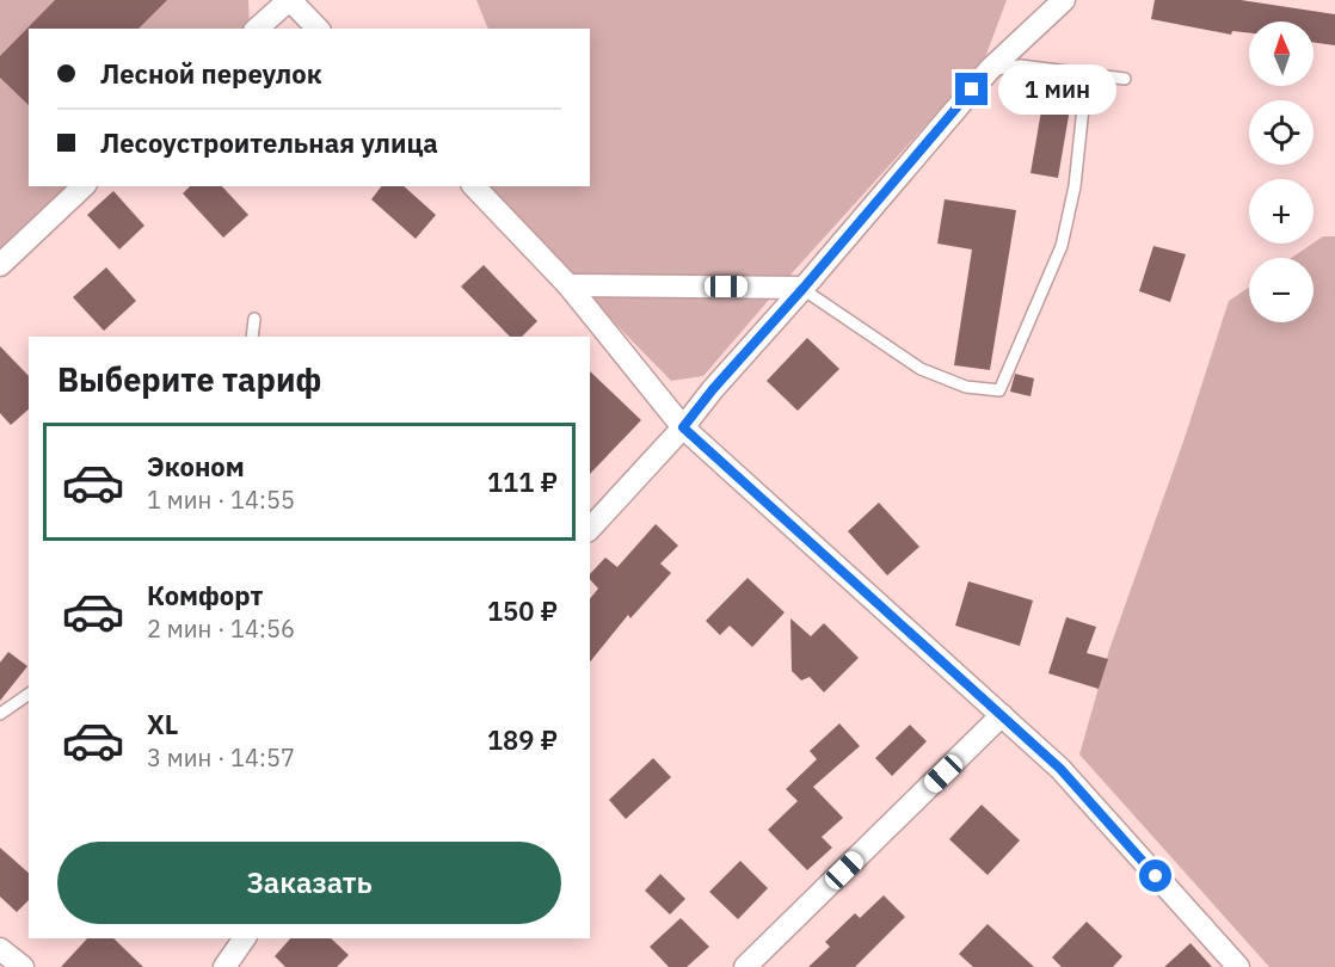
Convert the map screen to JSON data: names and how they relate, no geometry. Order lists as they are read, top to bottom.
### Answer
{
  "north": "top",
  "page": {
    "map_buttons": ["+", "−"],
    "banner": ["Лесной переулок", "Лесоустроительная улица"],
    "bubble": "1 мин",
    "heading": "Выберите тариф",
    "list": [
      {
        "name": "Эконом",
        "note": "1 мин · 14:55",
        "value": "111 ₽"
      },
      {
        "name": "Комфорт",
        "note": "2 мин · 14:56",
        "value": "150 ₽"
      },
      {
        "name": "XL",
        "note": "3 мин · 14:57",
        "value": "189 ₽"
      }
    ],
    "buttons": "Заказать"
  }
}
